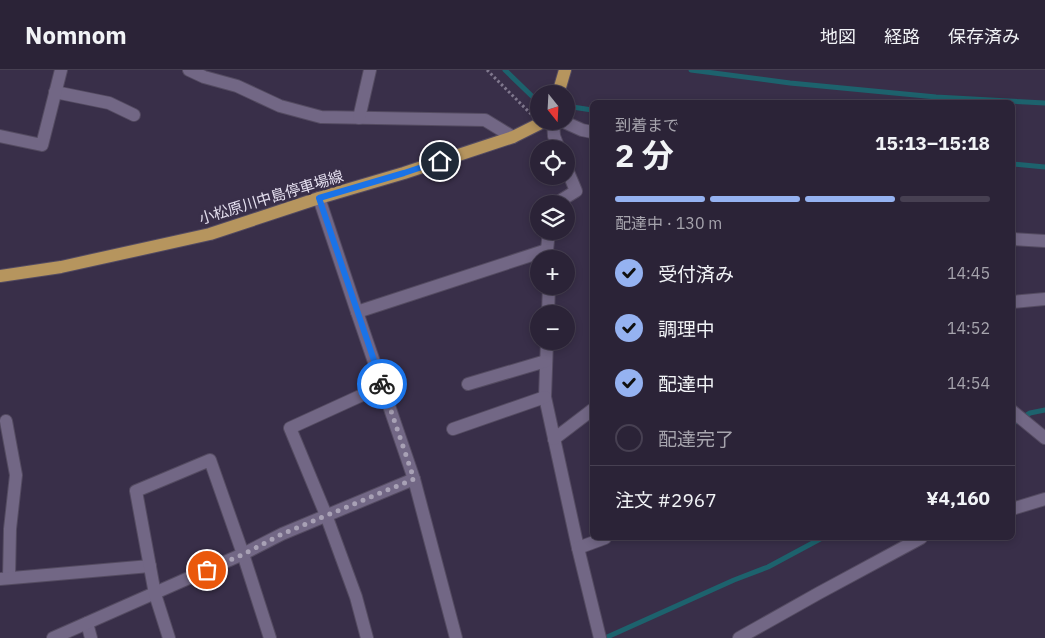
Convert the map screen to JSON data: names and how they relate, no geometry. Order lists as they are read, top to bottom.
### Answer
{
  "streets": {
    "main road": ["小松原川中島停車場線"]
  },
  "north": "bottom",
  "page": {
    "header": "Nomnom",
    "nav": ["地図", "経路", "保存済み"],
    "map_buttons": ["+", "−"],
    "heading": ["2 分", "到着まで", "15:13–15:18"],
    "panel": ["注文 #2967", "¥4,160"],
    "bar": "配達中 · 130 m",
    "list": [
      ["受付済み", "14:45"],
      ["調理中", "14:52"],
      ["配達中", "14:54"],
      "配達完了"
    ]
  }
}
